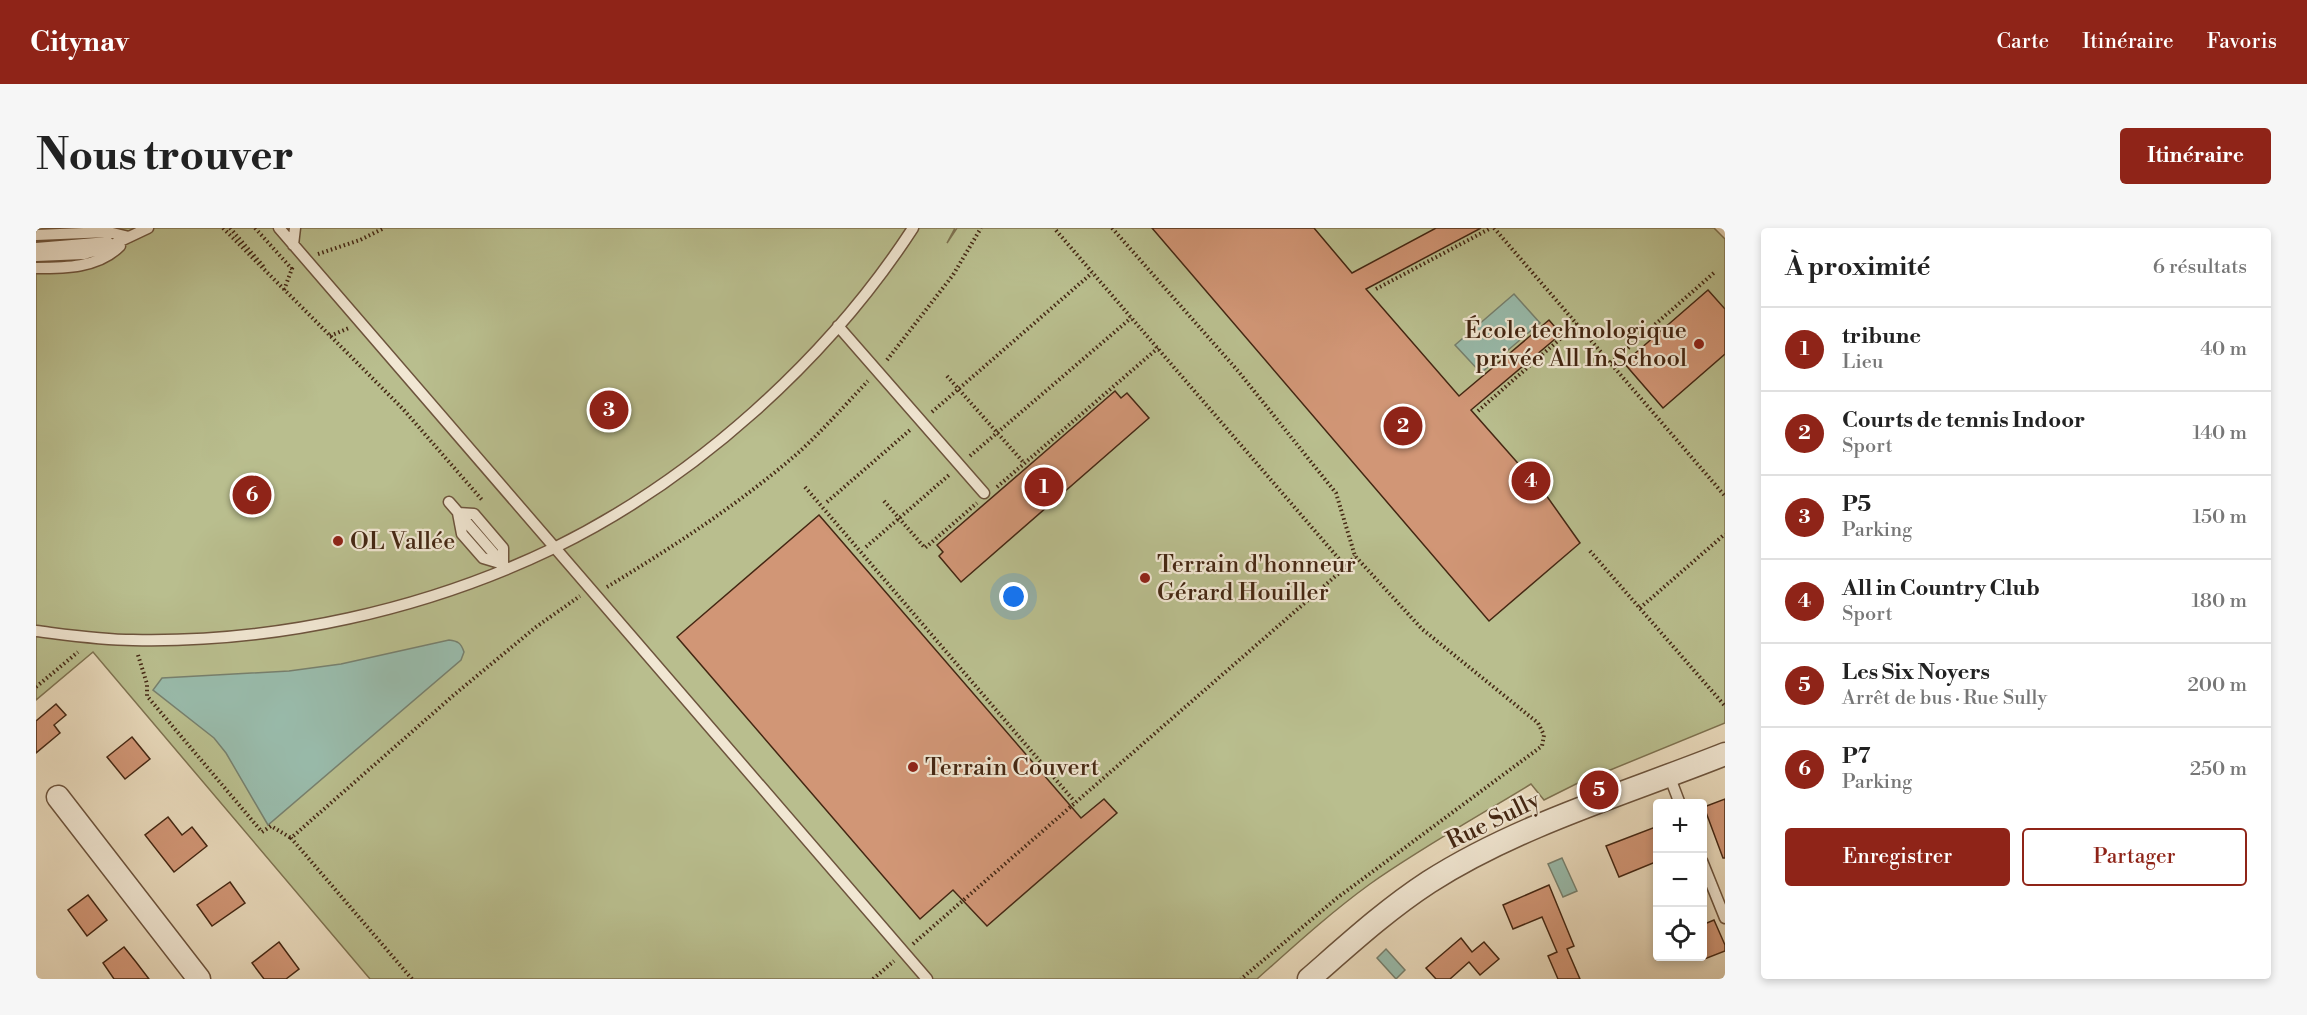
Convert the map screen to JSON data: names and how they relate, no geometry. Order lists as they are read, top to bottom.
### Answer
{
  "streets": {
    "street": ["Rue Sully"]
  },
  "places": [
    "École technologique privée All In School",
    "OL Vallée",
    "Terrain d'honneur Gérard Houiller",
    "Terrain Couvert"
  ],
  "page": {
    "header": "Citynav",
    "nav": ["Carte", "Itinéraire", "Favoris"],
    "buttons": [
      "Itinéraire",
      ["Enregistrer", "Partager"]
    ],
    "title": "Nous trouver",
    "heading": ["À proximité", "6 résultats"],
    "list": [
      {
        "mark": "1",
        "name": "tribune",
        "note": "Lieu",
        "value": "40 m"
      },
      {
        "mark": "2",
        "name": "Courts de tennis Indoor",
        "note": "Sport",
        "value": "140 m"
      },
      {
        "mark": "3",
        "name": "P5",
        "note": "Parking",
        "value": "150 m"
      },
      {
        "mark": "4",
        "name": "All in Country Club",
        "note": "Sport",
        "value": "180 m"
      },
      {
        "mark": "5",
        "name": "Les Six Noyers",
        "note": "Arrêt de bus · Rue Sully",
        "value": "200 m"
      },
      {
        "mark": "6",
        "name": "P7",
        "note": "Parking",
        "value": "250 m"
      }
    ],
    "pins": [
      "3",
      "2",
      "4",
      "1",
      "6",
      "5"
    ],
    "map_buttons": ["+", "−"]
  }
}
